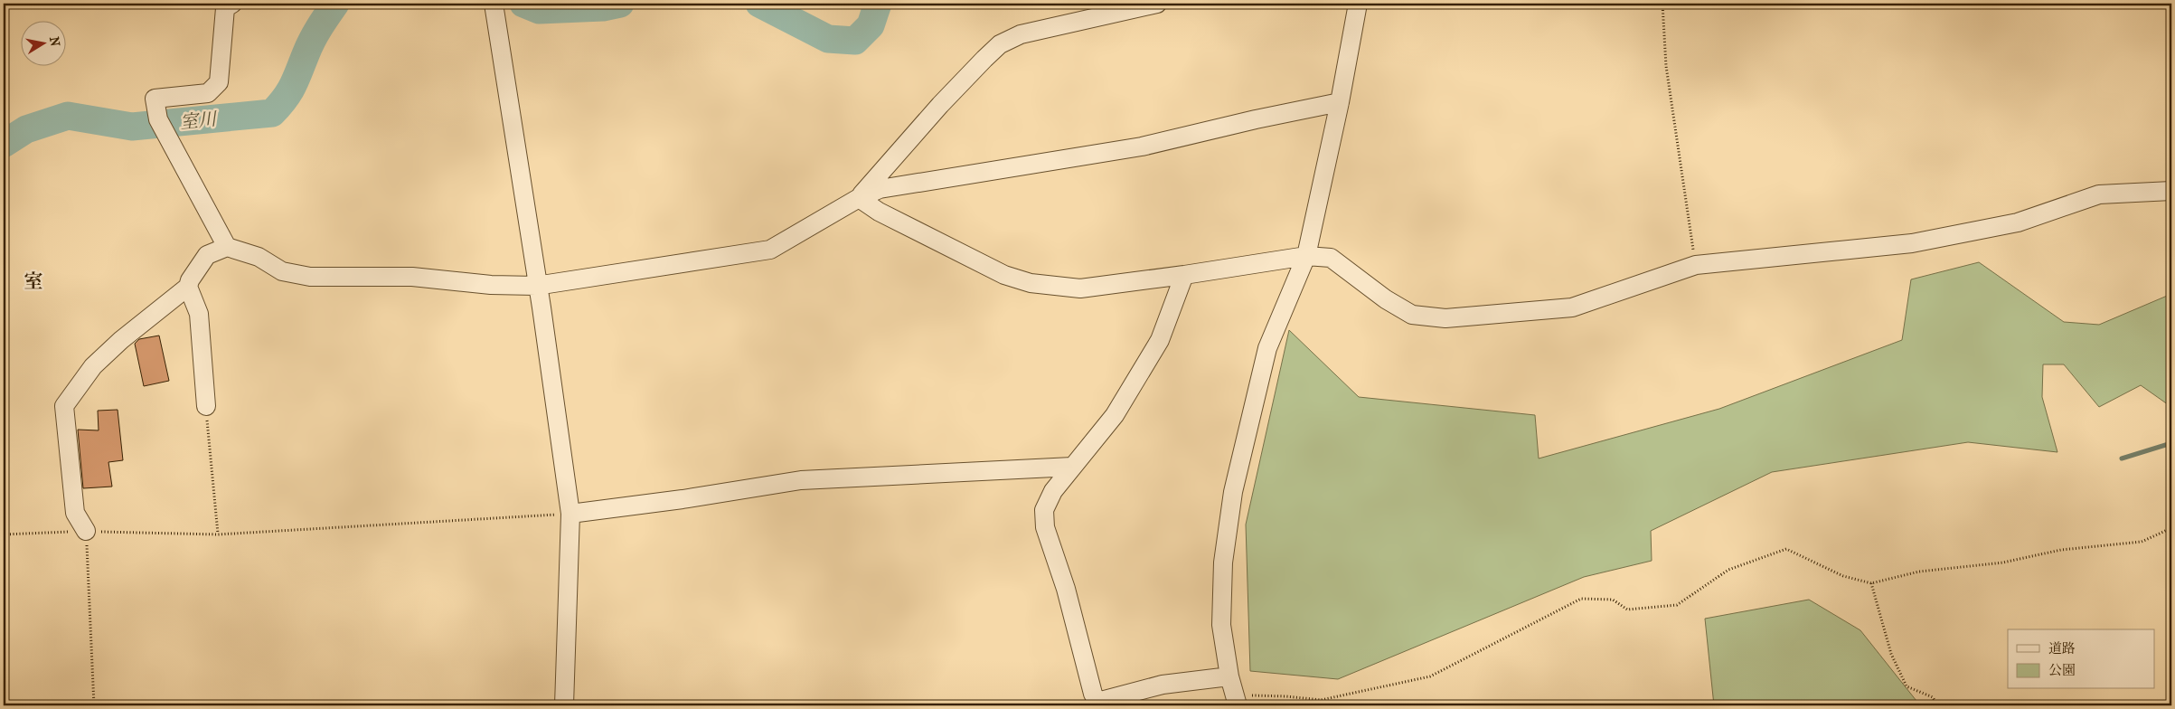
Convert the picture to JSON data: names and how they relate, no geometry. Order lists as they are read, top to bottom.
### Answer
{
  "districts": ["室"],
  "water": ["室川"],
  "legend": ["道路", "公園"],
  "north": "right"
}
